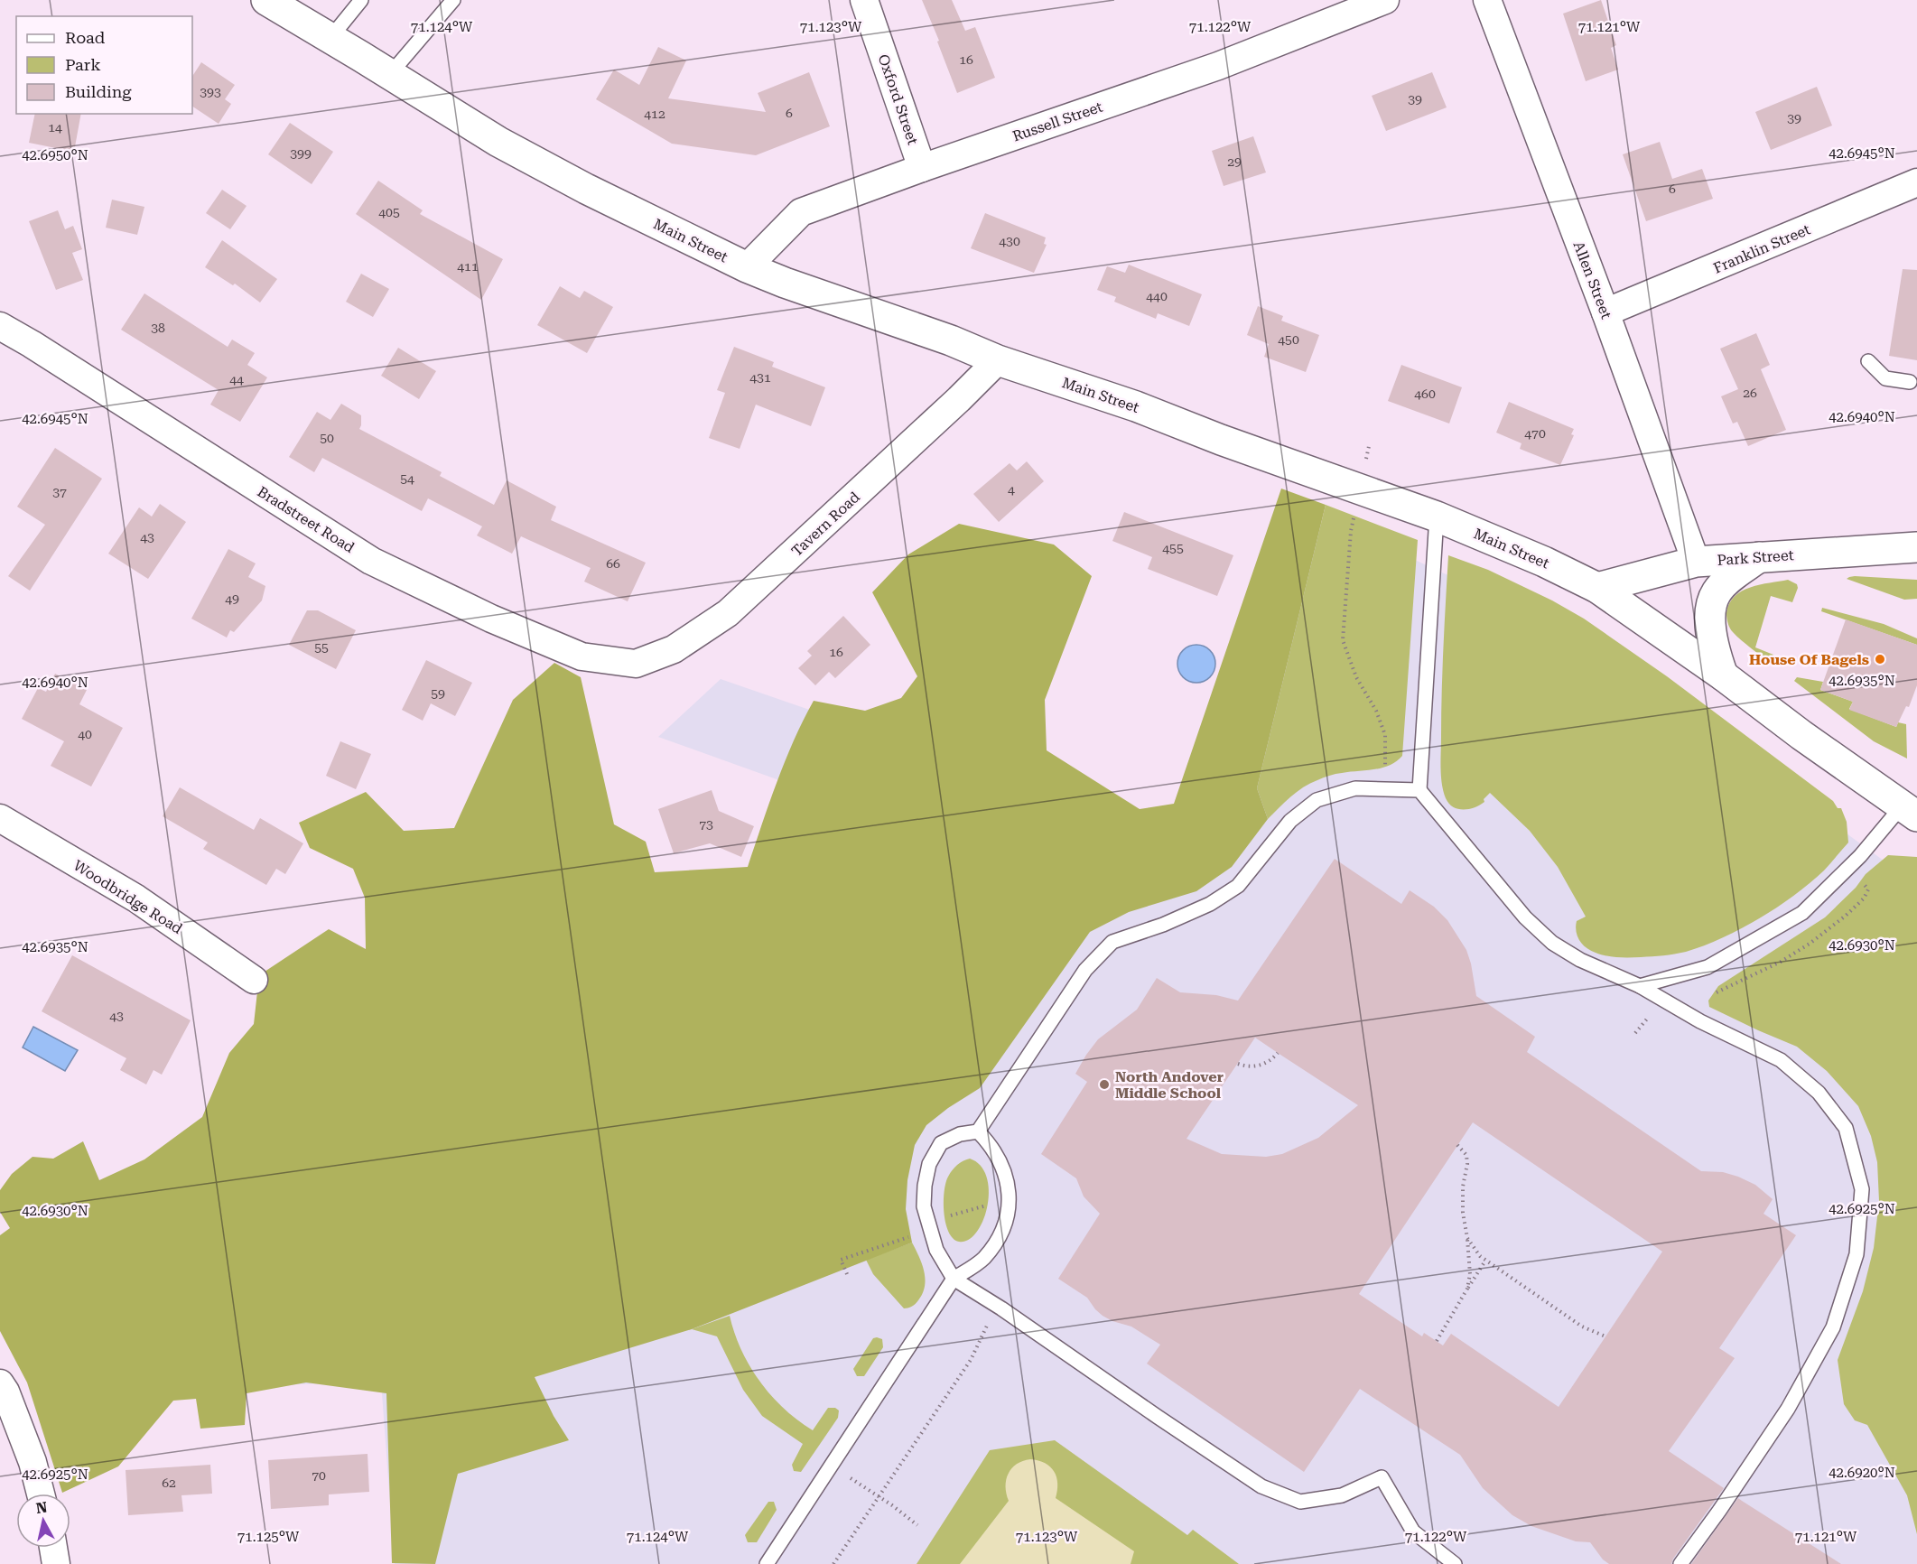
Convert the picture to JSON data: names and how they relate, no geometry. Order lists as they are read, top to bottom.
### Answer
{
  "streets": {
    "main road": ["Main Street", "Park Street"],
    "street": [
      "Oxford Street",
      "Russell Street",
      "Franklin Street",
      "Allen Street",
      "Bradstreet Road",
      "Tavern Road",
      "Woodbridge Road"
    ]
  },
  "crossings": [
    ["Oxford Street", "Russell Street"],
    ["Russell Street", "Main Street"],
    ["Main Street", "Tavern Road"],
    ["Main Street", "Park Street"],
    ["Franklin Street", "Allen Street"],
    ["Allen Street", "Park Street"],
    ["Bradstreet Road", "Tavern Road"]
  ],
  "places": ["House Of Bagels", "North Andover Middle School"],
  "house_numbers": [
    "16",
    "393",
    "39",
    "6",
    "412",
    "39",
    "14",
    "399",
    "29",
    "6",
    "405",
    "430",
    "411",
    "440",
    "38",
    "450",
    "431",
    "44",
    "26",
    "460",
    "470",
    "50",
    "54",
    "4",
    "37",
    "43",
    "455",
    "66",
    "49",
    "55",
    "16",
    "59",
    "40",
    "73",
    "43",
    "70",
    "62"
  ],
  "legend": ["Road", "Park", "Building"],
  "north": "top",
  "coordinates": [
    "71.124°W",
    "71.123°W",
    "71.122°W",
    "71.121°W",
    "42.6945°N",
    "42.6950°N",
    "42.6940°N",
    "42.6935°N",
    "42.6930°N",
    "42.6925°N",
    "42.6920°N",
    "71.125°W"
  ]
}
